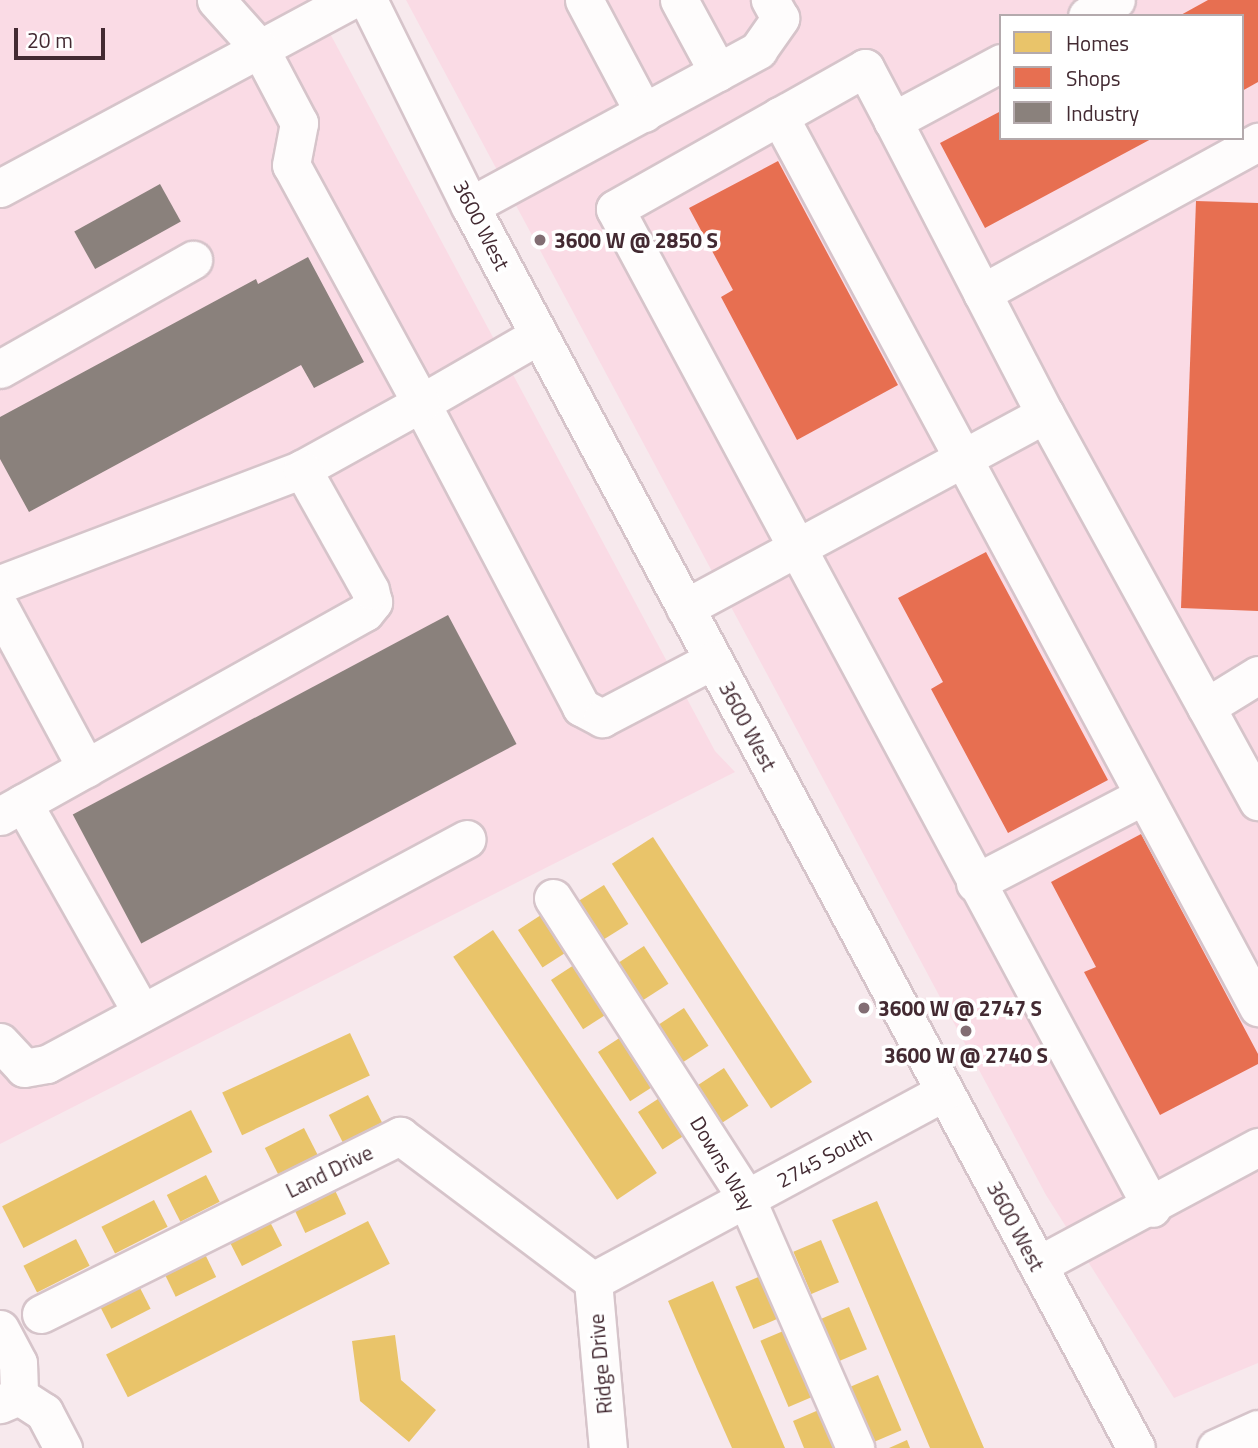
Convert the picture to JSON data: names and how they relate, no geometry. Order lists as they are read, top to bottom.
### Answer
{
  "streets": {
    "street": [
      "3600 West",
      "2745 South",
      "Downs Way",
      "Land Drive",
      "Ridge Drive"
    ]
  },
  "crossings": [
    ["3600 West", "2745 South"],
    ["2745 South", "Downs Way"],
    ["2745 South", "Land Drive"],
    ["2745 South", "Ridge Drive"],
    ["Land Drive", "Ridge Drive"]
  ],
  "places": ["3600 W @ 2850 S", "3600 W @ 2747 S", "3600 W @ 2740 S"],
  "legend": ["Homes", "Shops", "Industry"],
  "scale_bar": "20 m"
}
